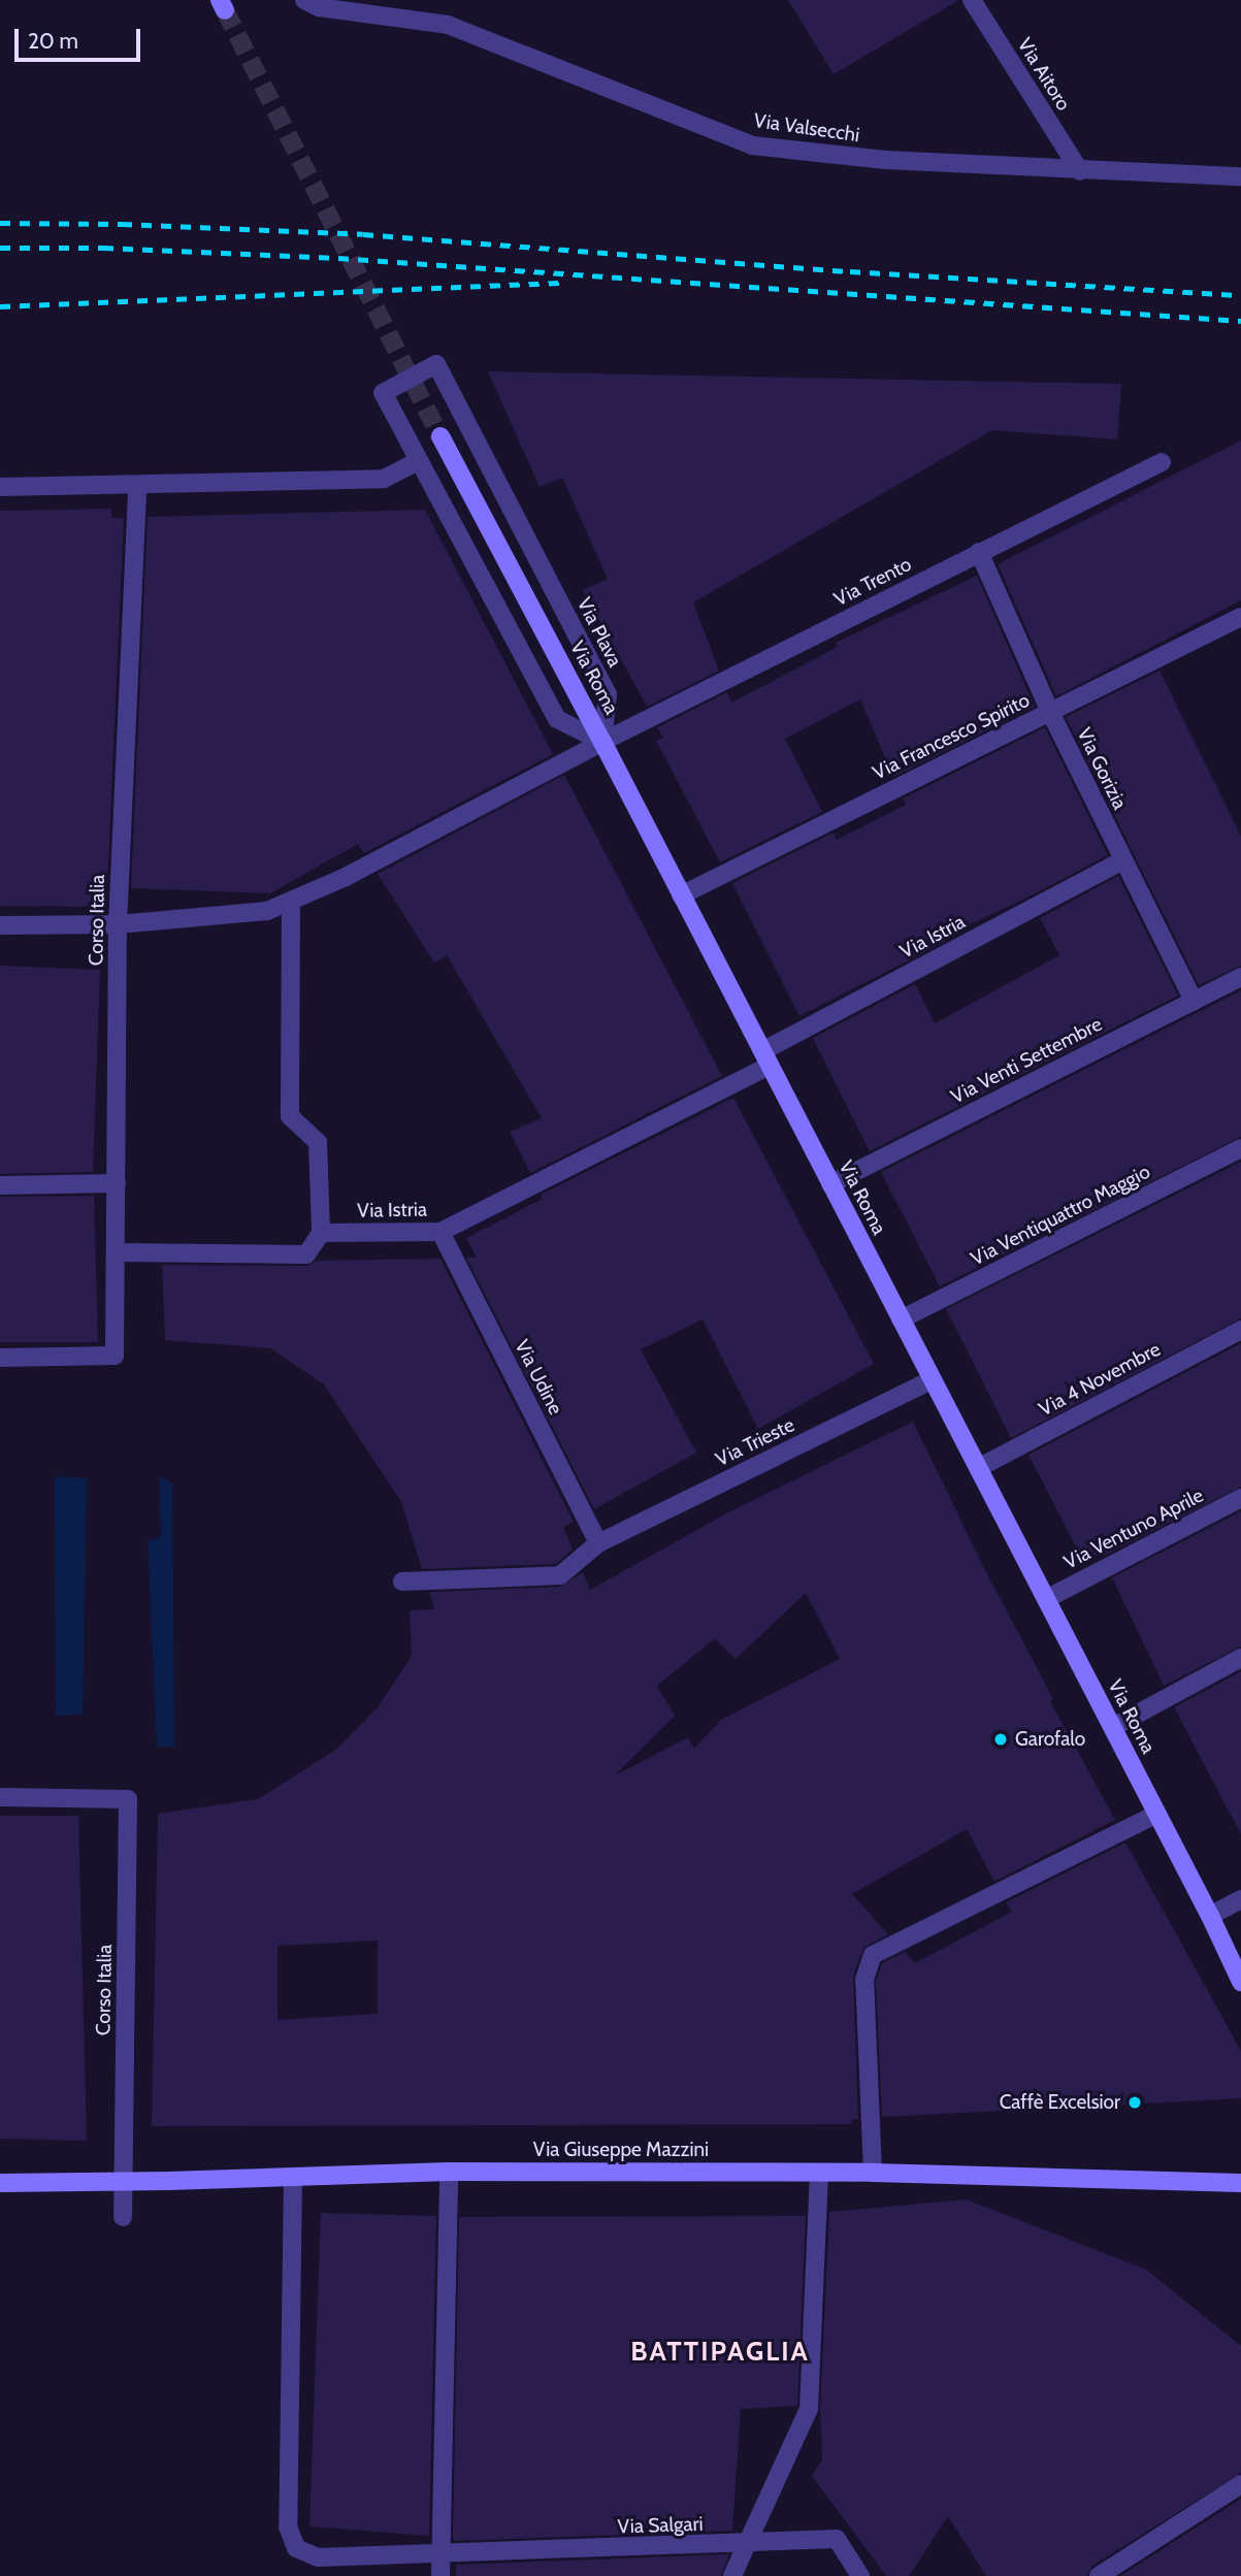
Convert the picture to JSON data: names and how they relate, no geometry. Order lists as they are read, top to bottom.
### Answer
{
  "streets": {
    "main road": ["Via Roma", "Via Giuseppe Mazzini"],
    "street": [
      "Via Aitoro",
      "Via Valsecchi",
      "Via Trento",
      "Via Plava",
      "Via Francesco Spirito",
      "Via Gorizia",
      "Corso Italia",
      "Via Istria",
      "Via Venti Settembre",
      "Via Ventiquattro Maggio",
      "Via Udine",
      "Via 4 Novembre",
      "Via Trieste",
      "Via Ventuno Aprile",
      "Via Salgari"
    ]
  },
  "crossings": [
    ["Via Aitoro", "Via Valsecchi"],
    ["Via Trento", "Via Plava"],
    ["Via Trento", "Via Roma"],
    ["Via Trento", "Via Gorizia"],
    ["Via Plava", "Via Roma"],
    ["Via Roma", "Via Francesco Spirito"],
    ["Via Roma", "Via Istria"],
    ["Via Roma", "Via Venti Settembre"],
    ["Via Roma", "Via Ventiquattro Maggio"],
    ["Via Roma", "Via 4 Novembre"],
    ["Via Roma", "Via Trieste"],
    ["Via Roma", "Via Ventuno Aprile"],
    ["Via Francesco Spirito", "Via Gorizia"],
    ["Via Gorizia", "Via Istria"],
    ["Via Gorizia", "Via Venti Settembre"],
    ["Corso Italia", "Via Giuseppe Mazzini"],
    ["Via Istria", "Via Udine"],
    ["Via Udine", "Via Trieste"],
    ["Via Giuseppe Mazzini", "Via Salgari"]
  ],
  "districts": ["BATTIPAGLIA"],
  "places": ["Garofalo", "Caffè Excelsior"],
  "scale_bar": "20 m"
}
